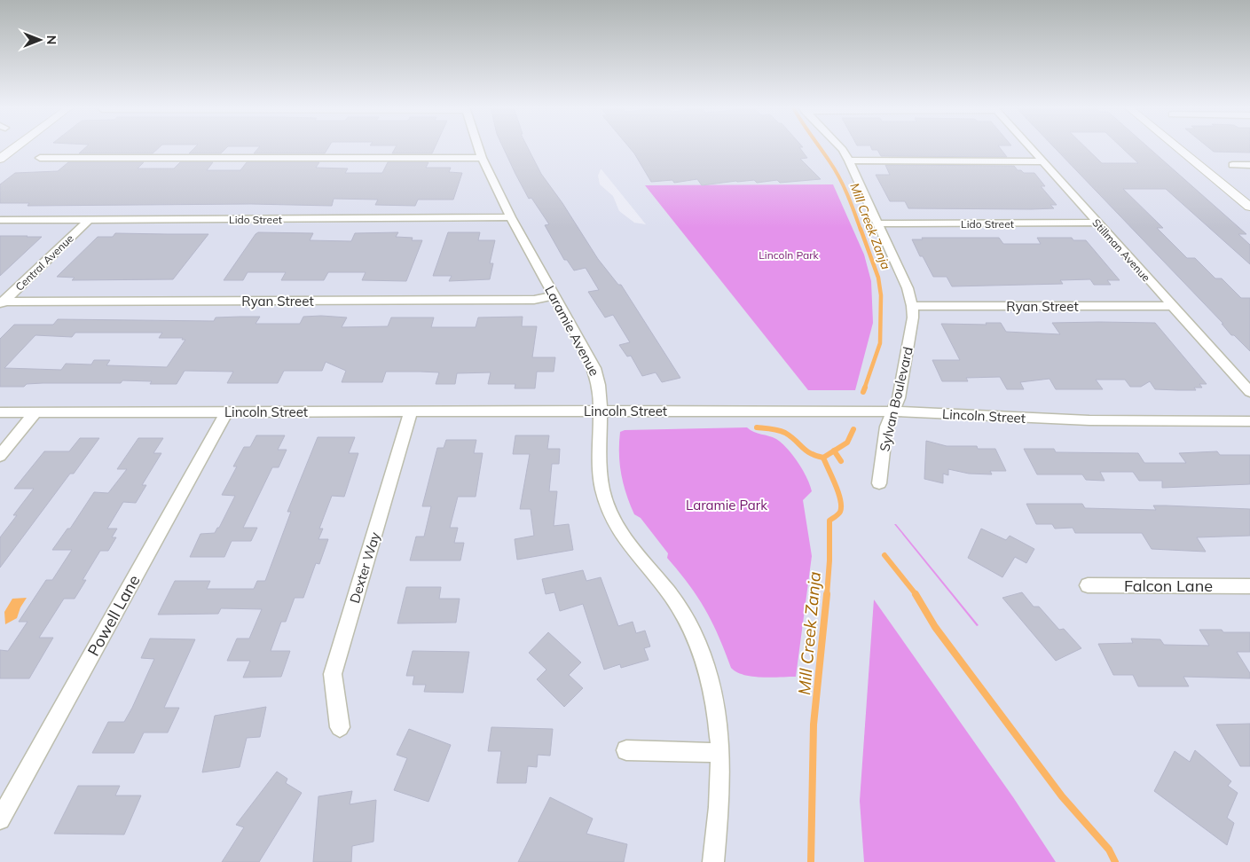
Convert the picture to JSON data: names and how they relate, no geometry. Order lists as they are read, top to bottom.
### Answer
{
  "streets": {
    "street": [
      "Lido Street",
      "Stillman Avenue",
      "Central Avenue",
      "Ryan Street",
      "Laramie Avenue",
      "Sylvan Boulevard",
      "Lincoln Street",
      "Dexter Way",
      "Falcon Lane",
      "Powell Lane"
    ]
  },
  "crossings": [
    ["Lido Street", "Stillman Avenue"],
    ["Lido Street", "Central Avenue"],
    ["Lido Street", "Laramie Avenue"],
    ["Lido Street", "Sylvan Boulevard"],
    ["Stillman Avenue", "Ryan Street"],
    ["Central Avenue", "Ryan Street"],
    ["Ryan Street", "Laramie Avenue"],
    ["Ryan Street", "Sylvan Boulevard"],
    ["Laramie Avenue", "Lincoln Street"],
    ["Sylvan Boulevard", "Lincoln Street"],
    ["Lincoln Street", "Dexter Way"],
    ["Lincoln Street", "Powell Lane"]
  ],
  "water": ["Mill Creek Zanja"],
  "parks": ["Lincoln Park", "Laramie Park"],
  "north": "right"
}
